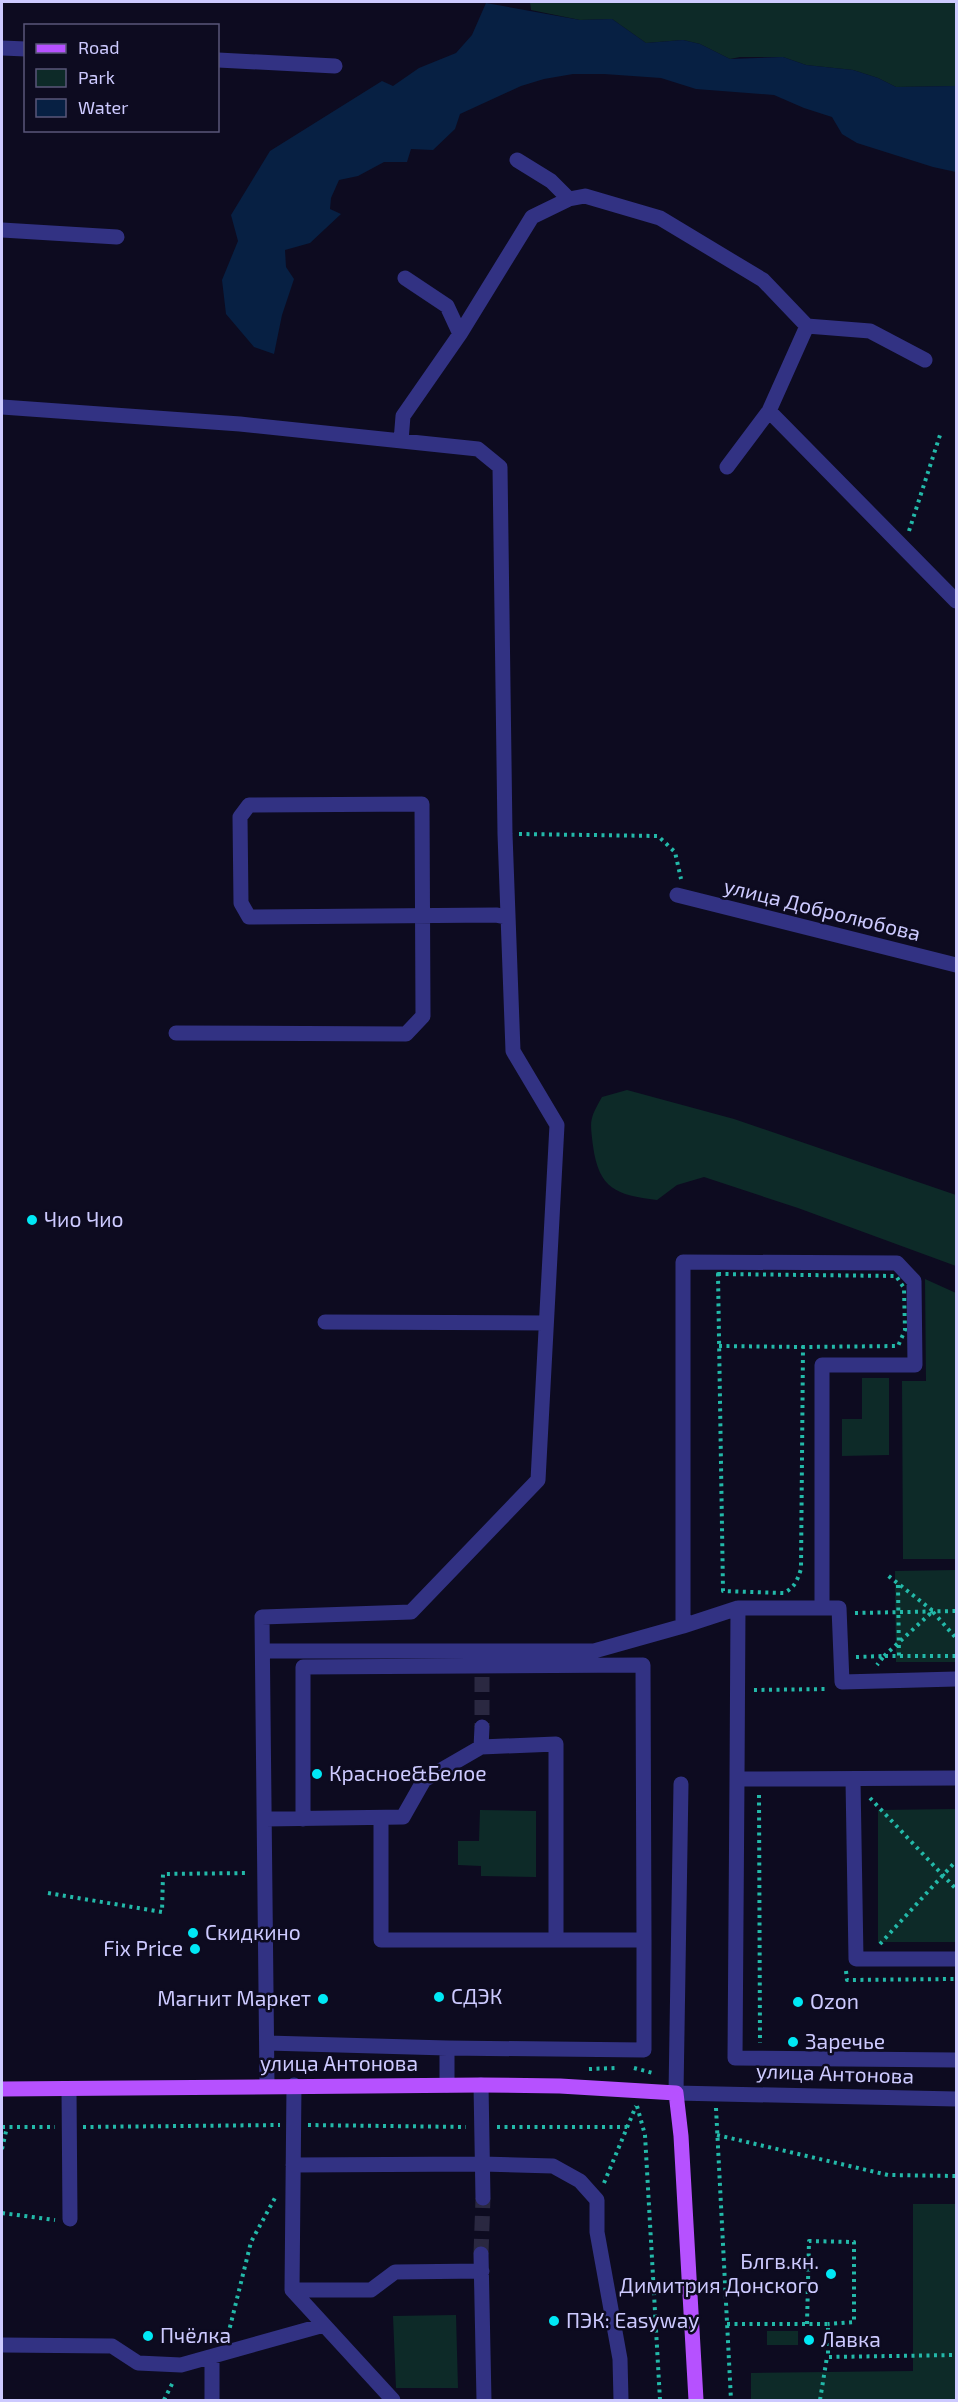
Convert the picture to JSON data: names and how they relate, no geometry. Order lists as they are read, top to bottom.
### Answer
{
  "streets": {
    "main road": ["улица Антонова"],
    "street": ["улица Добролюбова"]
  },
  "places": [
    "Чио Чио",
    "Красное&Белое",
    "Скидкино",
    "Fix Price",
    "СДЭК",
    "Магнит Маркет",
    "Ozon",
    "Заречье",
    "Блгв.кн. Димитрия Донского",
    "ПЭК: Easyway",
    "Пчёлка",
    "Лавка"
  ],
  "legend": ["Road", "Park", "Water"]
}
